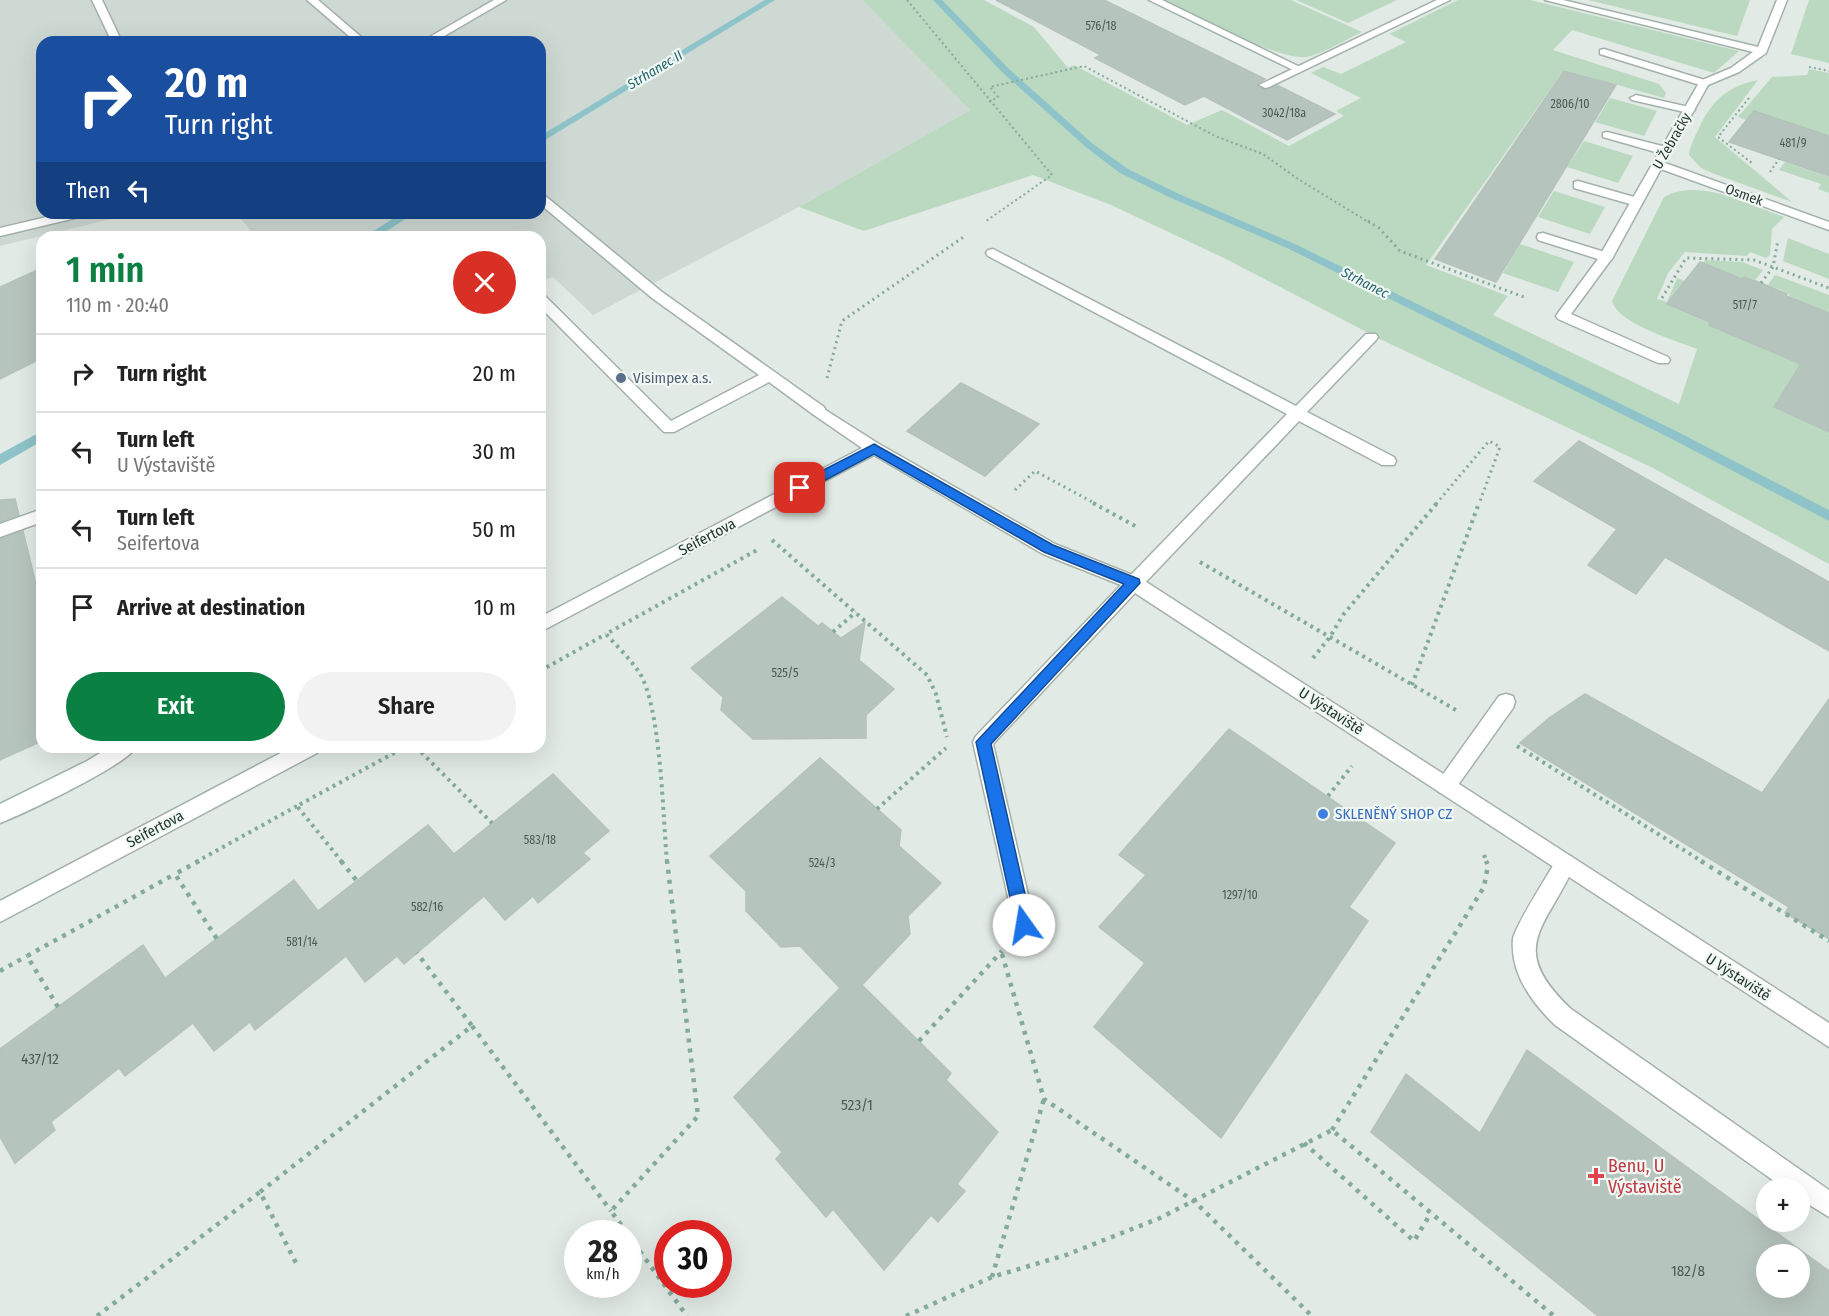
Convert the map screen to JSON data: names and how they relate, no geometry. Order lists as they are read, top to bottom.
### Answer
{
  "streets": {
    "street": [
      "U Žebračky",
      "Osmek",
      "Seifertova",
      "U Výstaviště"
    ]
  },
  "crossings": [
    ["U Žebračky", "Osmek"],
    ["Seifertova", "U Výstaviště"]
  ],
  "water": ["Strhanec II", "Strhanec"],
  "places": {
    "other": ["Visimpex a.s.", "SKLENĚNÝ SHOP CZ"],
    "health": ["Benu, U Výstaviště"]
  },
  "house_numbers": [
    "576/18",
    "2806/10",
    "3042/18a",
    "481/9",
    "517/7",
    "525/5",
    "583/18",
    "524/3",
    "1297/10",
    "582/16",
    "581/14",
    "437/12",
    "523/1",
    "182/8"
  ],
  "page": {
    "turn": ["20 m", "Turn right"],
    "then": "Then",
    "heading": ["1 min", "110 m · 20:40"],
    "list": [
      {
        "name": "Turn right",
        "value": "20 m"
      },
      {
        "name": "Turn left",
        "note": "U Výstaviště",
        "value": "30 m"
      },
      {
        "name": "Turn left",
        "note": "Seifertova",
        "value": "50 m"
      },
      {
        "name": "Arrive at destination",
        "value": "10 m"
      }
    ],
    "buttons": ["Exit", "Share"],
    "map_buttons": ["+", "−"],
    "speed": "28 km/h",
    "limit": "30"
  }
}
